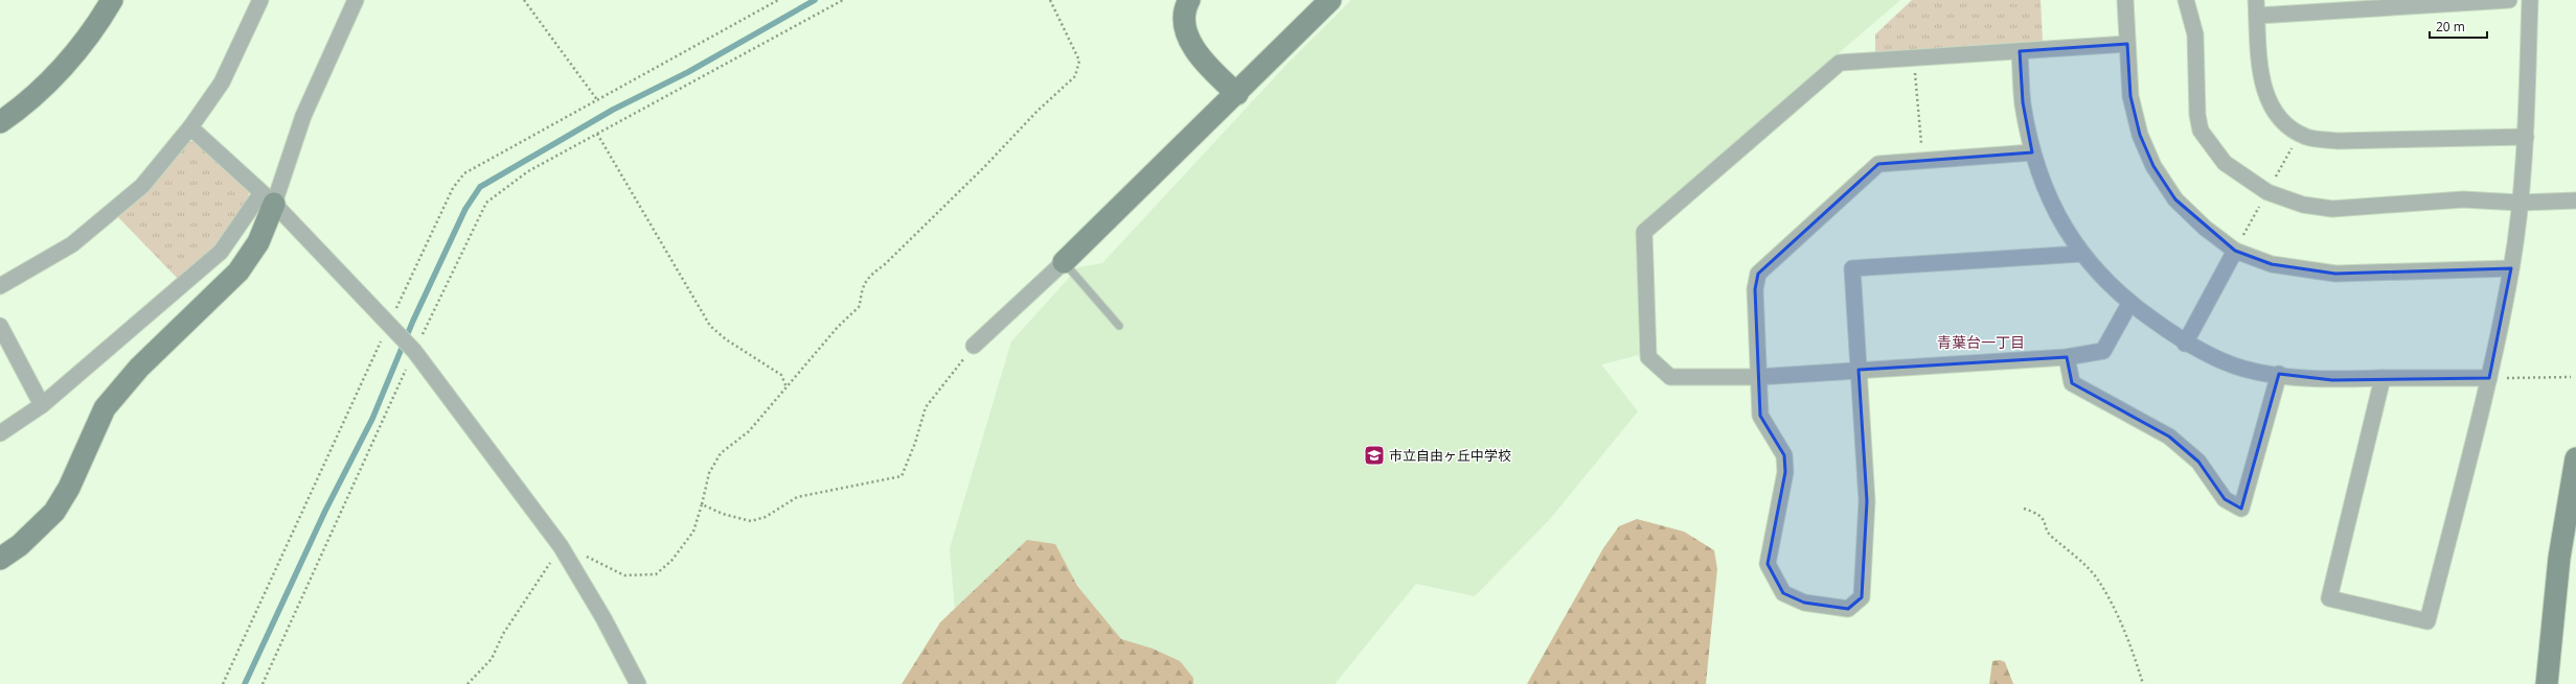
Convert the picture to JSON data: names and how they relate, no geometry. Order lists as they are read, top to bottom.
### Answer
{
  "districts": ["青葉台一丁目"],
  "places": {
    "school or university": ["市立自由ヶ丘中学校"]
  },
  "scale_bar": "20 m"
}
